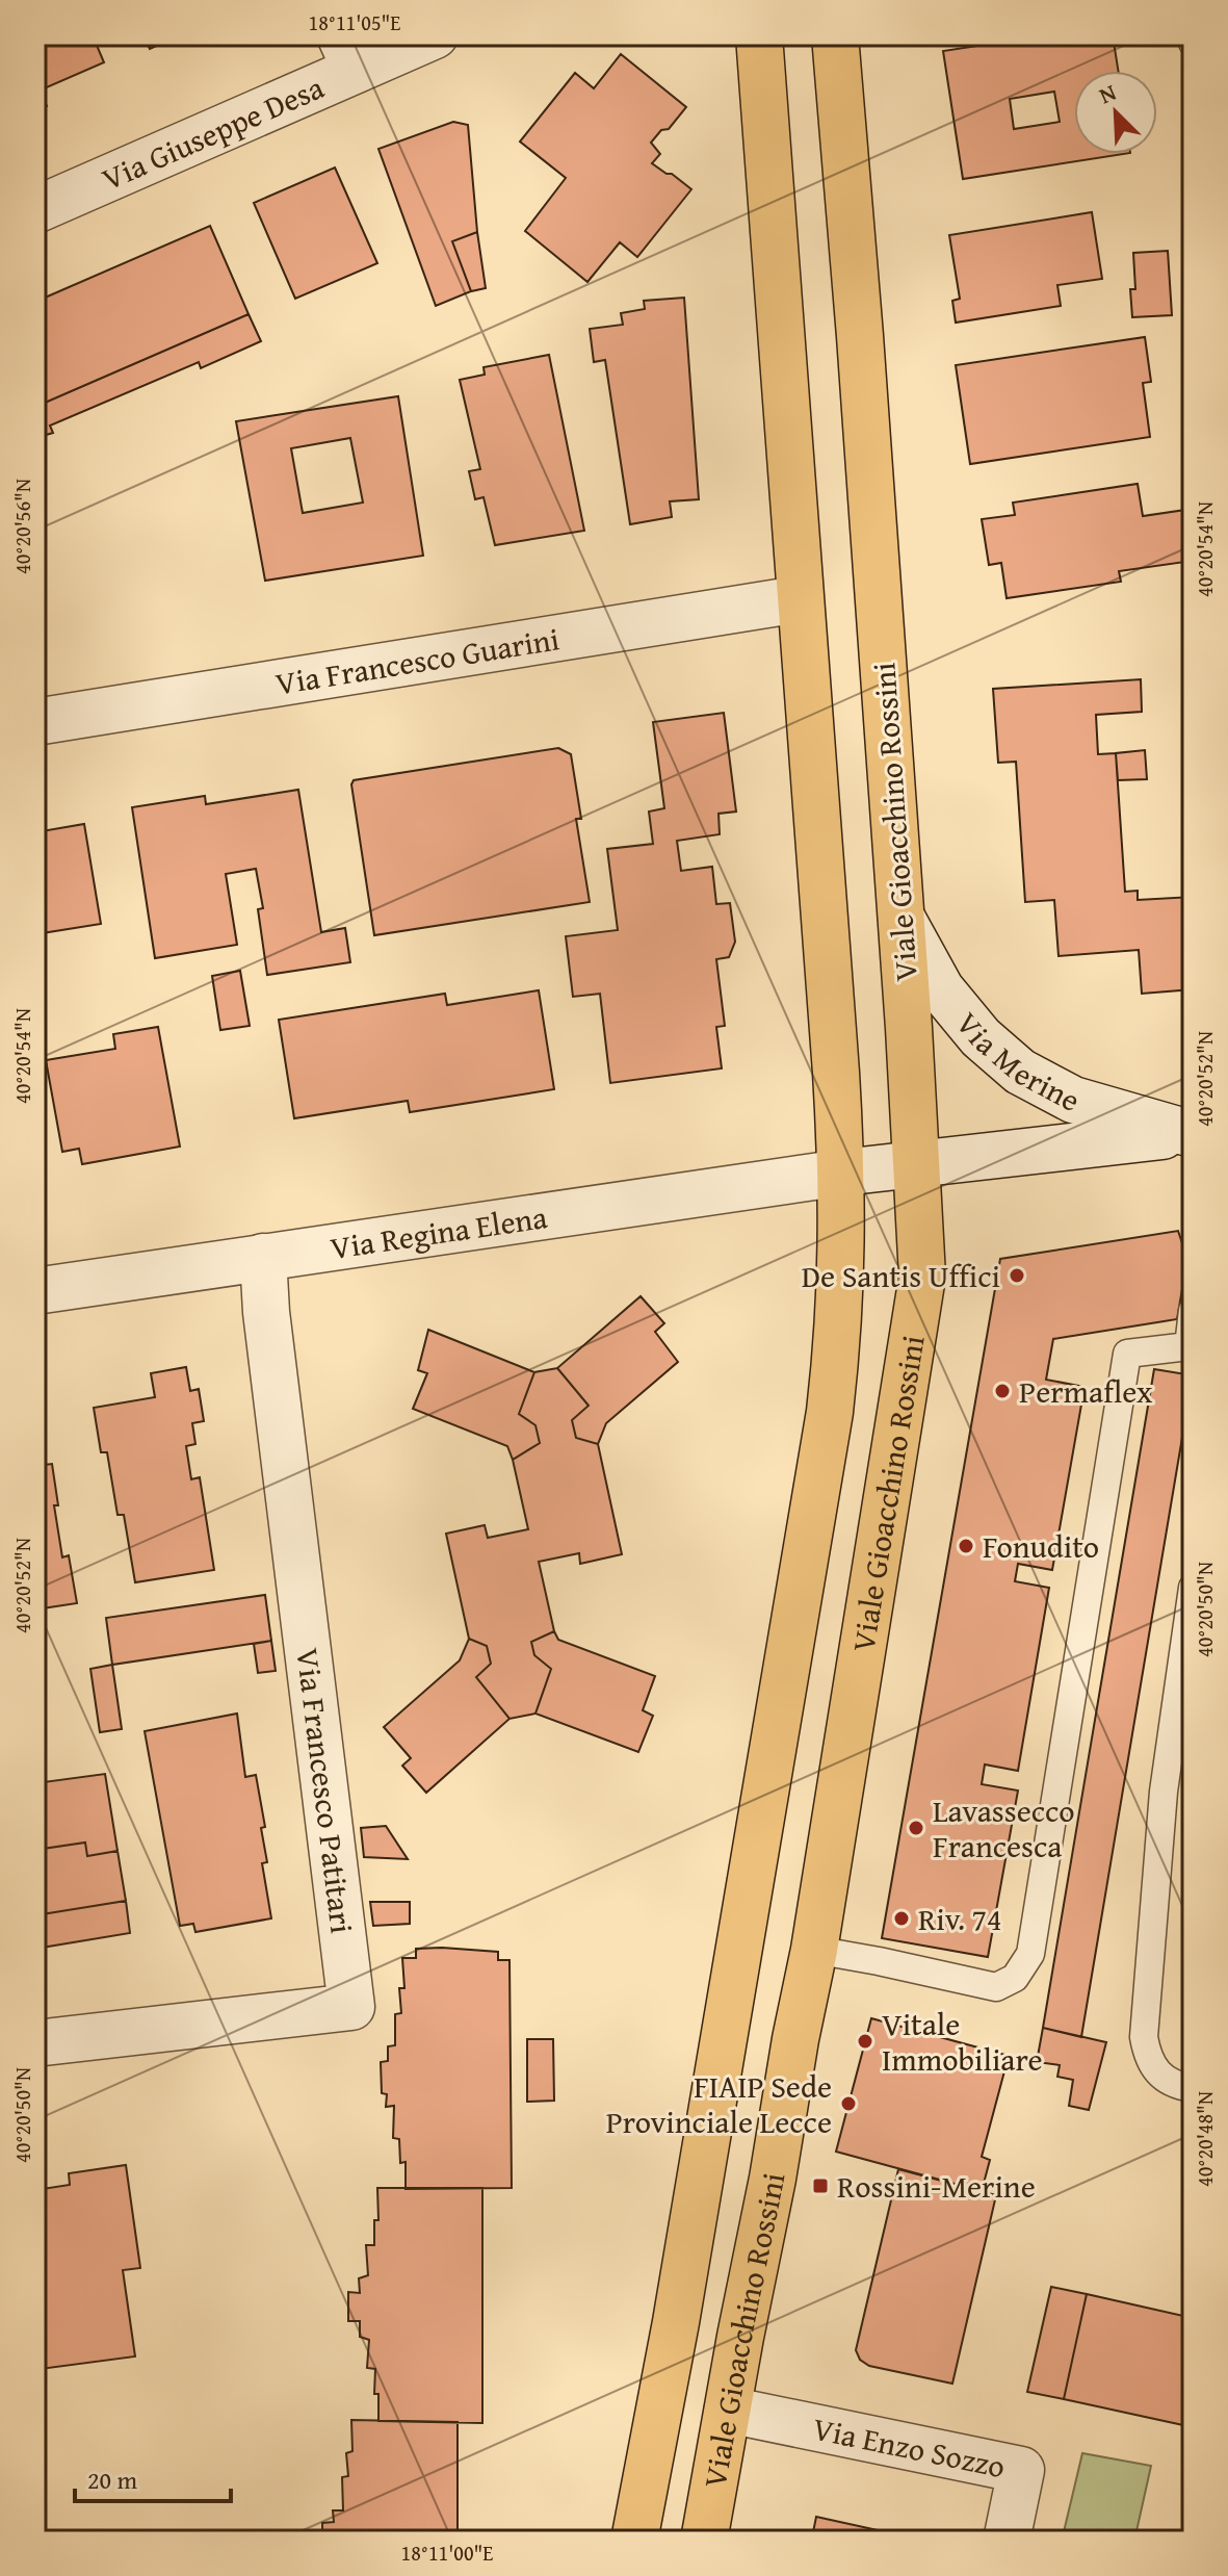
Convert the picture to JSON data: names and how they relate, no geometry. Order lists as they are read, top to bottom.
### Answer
{
  "streets": {
    "main road": ["Viale Gioacchino Rossini"],
    "street": [
      "Via Giuseppe Desa",
      "Via Francesco Guarini",
      "Via Merine",
      "Via Regina Elena",
      "Via Francesco Patitari",
      "Via Enzo Sozzo"
    ]
  },
  "crossings": [
    ["Viale Gioacchino Rossini", "Via Merine"],
    ["Viale Gioacchino Rossini", "Via Enzo Sozzo"],
    ["Via Merine", "Via Regina Elena"],
    ["Via Regina Elena", "Via Francesco Patitari"]
  ],
  "places": {
    "other": [
      "De Santis Uffici",
      "Permaflex",
      "Fonudito",
      "Lavassecco Francesca",
      "Riv. 74",
      "Vitale Immobiliare",
      "FIAIP Sede Provinciale Lecce"
    ],
    "transit": ["Rossini-Merine"]
  },
  "scale_bar": "20 m",
  "north": "top left",
  "coordinates": [
    "18°11'05\"E",
    "40°20'56\"N",
    "40°20'54\"N",
    "40°20'52\"N",
    "40°20'50\"N",
    "40°20'48\"N",
    "18°11'00\"E"
  ]
}
